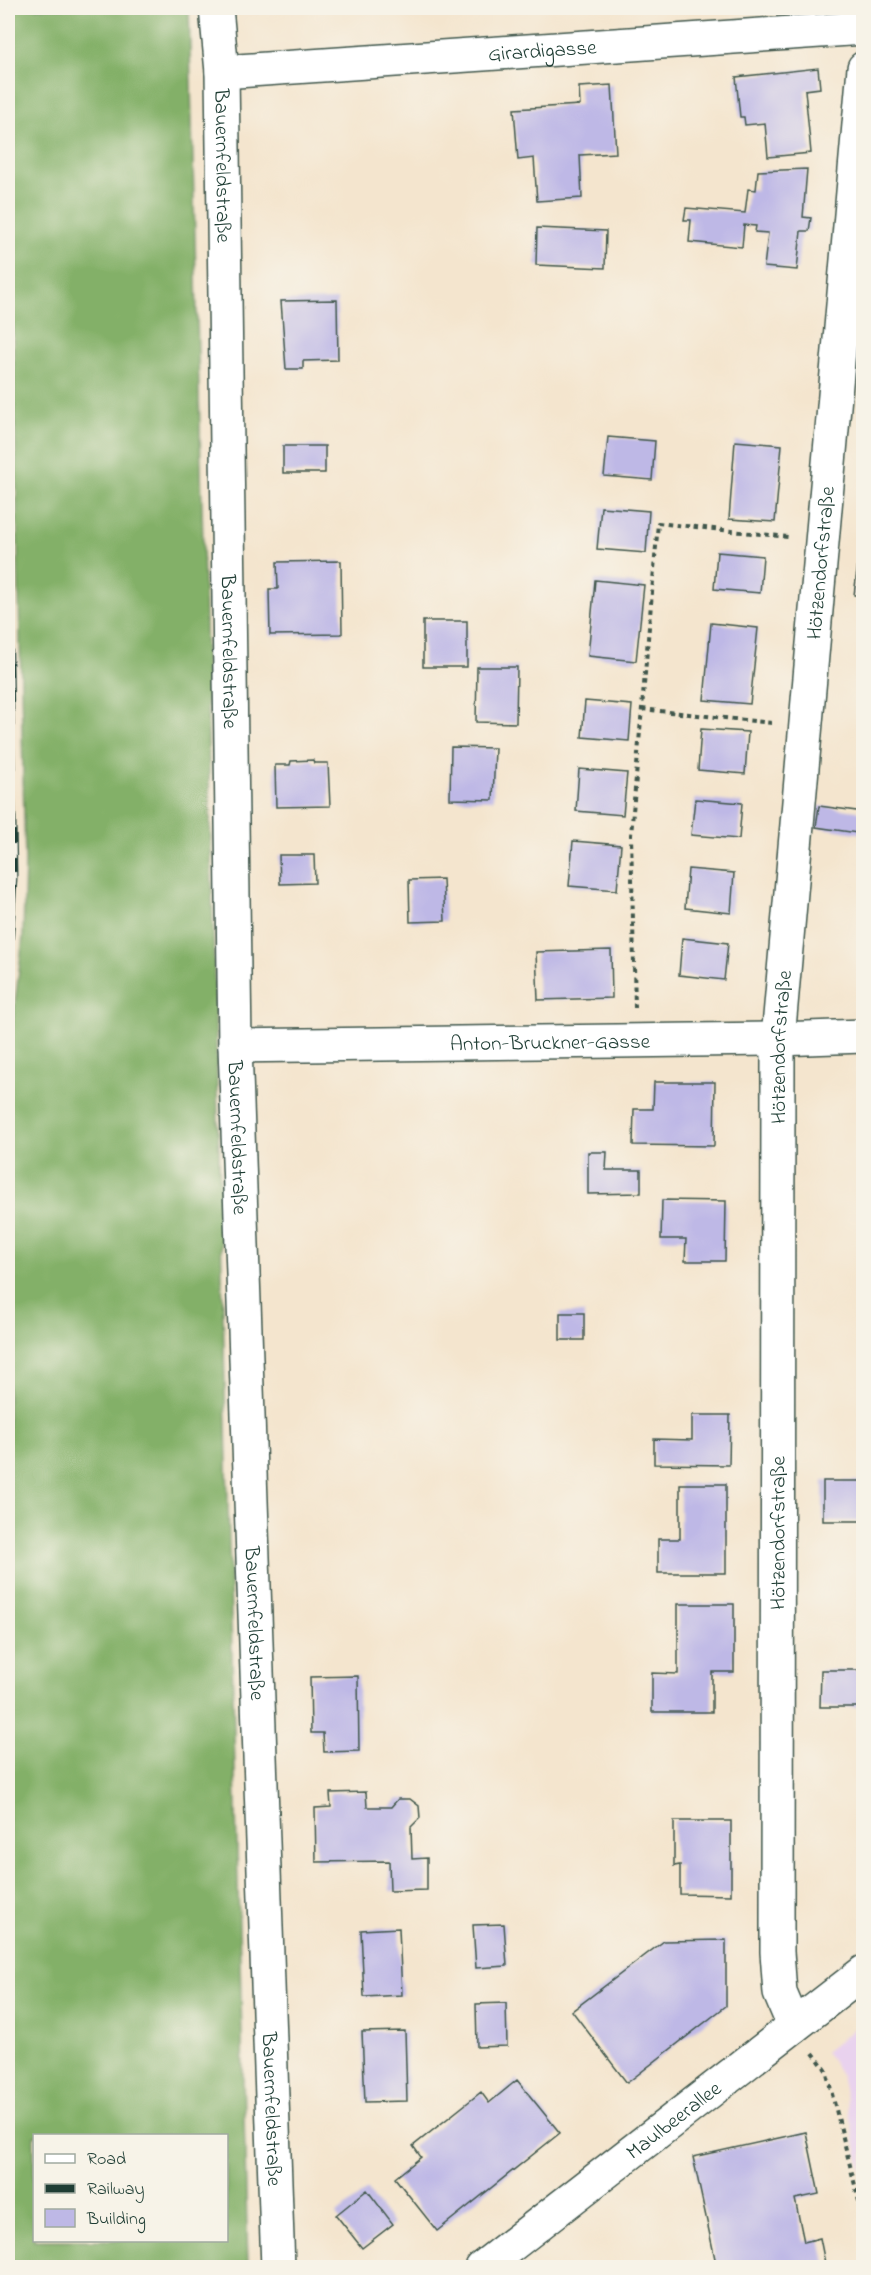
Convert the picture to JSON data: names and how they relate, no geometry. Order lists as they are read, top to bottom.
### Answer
{
  "streets": {
    "street": [
      "Girardigasse",
      "Bauernfeldstraße",
      "Hötzendorfstraße",
      "Anton-Bruckner-Gasse",
      "Maulbeerallee"
    ]
  },
  "crossings": [
    ["Girardigasse", "Bauernfeldstraße"],
    ["Bauernfeldstraße", "Anton-Bruckner-Gasse"],
    ["Hötzendorfstraße", "Anton-Bruckner-Gasse"],
    ["Hötzendorfstraße", "Maulbeerallee"]
  ],
  "legend": ["Road", "Railway", "Building"]
}
